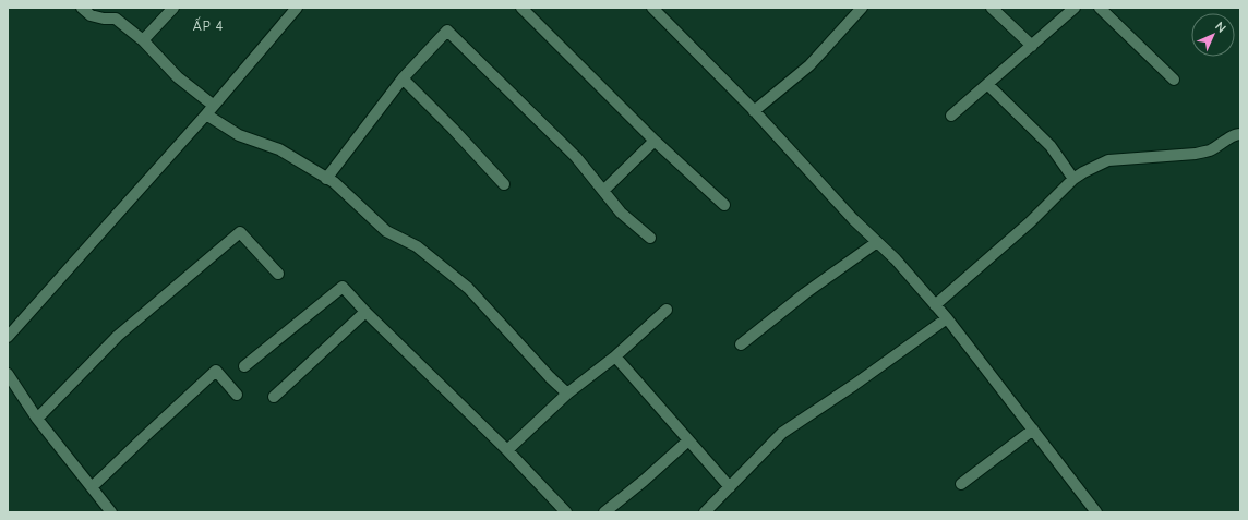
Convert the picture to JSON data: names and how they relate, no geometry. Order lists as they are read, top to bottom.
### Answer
{
  "districts": ["ẤP 4"],
  "north": "top right"
}
